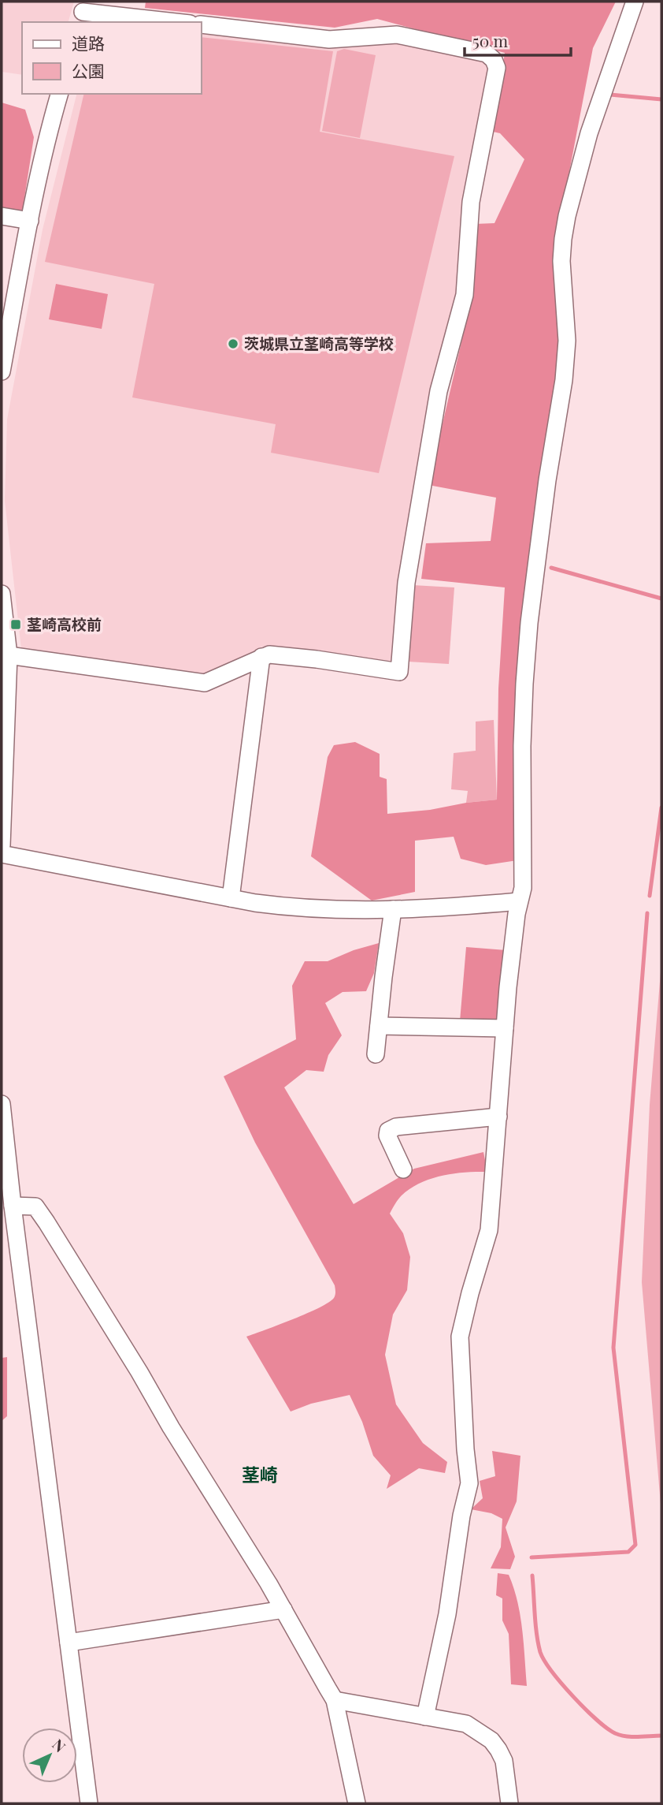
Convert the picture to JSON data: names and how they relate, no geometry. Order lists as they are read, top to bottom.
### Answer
{
  "districts": ["茎崎"],
  "places": {
    "other": ["茨城県立茎崎高等学校"],
    "transit": ["茎崎高校前"]
  },
  "legend": ["道路", "公園"],
  "scale_bar": "50 m",
  "north": "top right"
}
